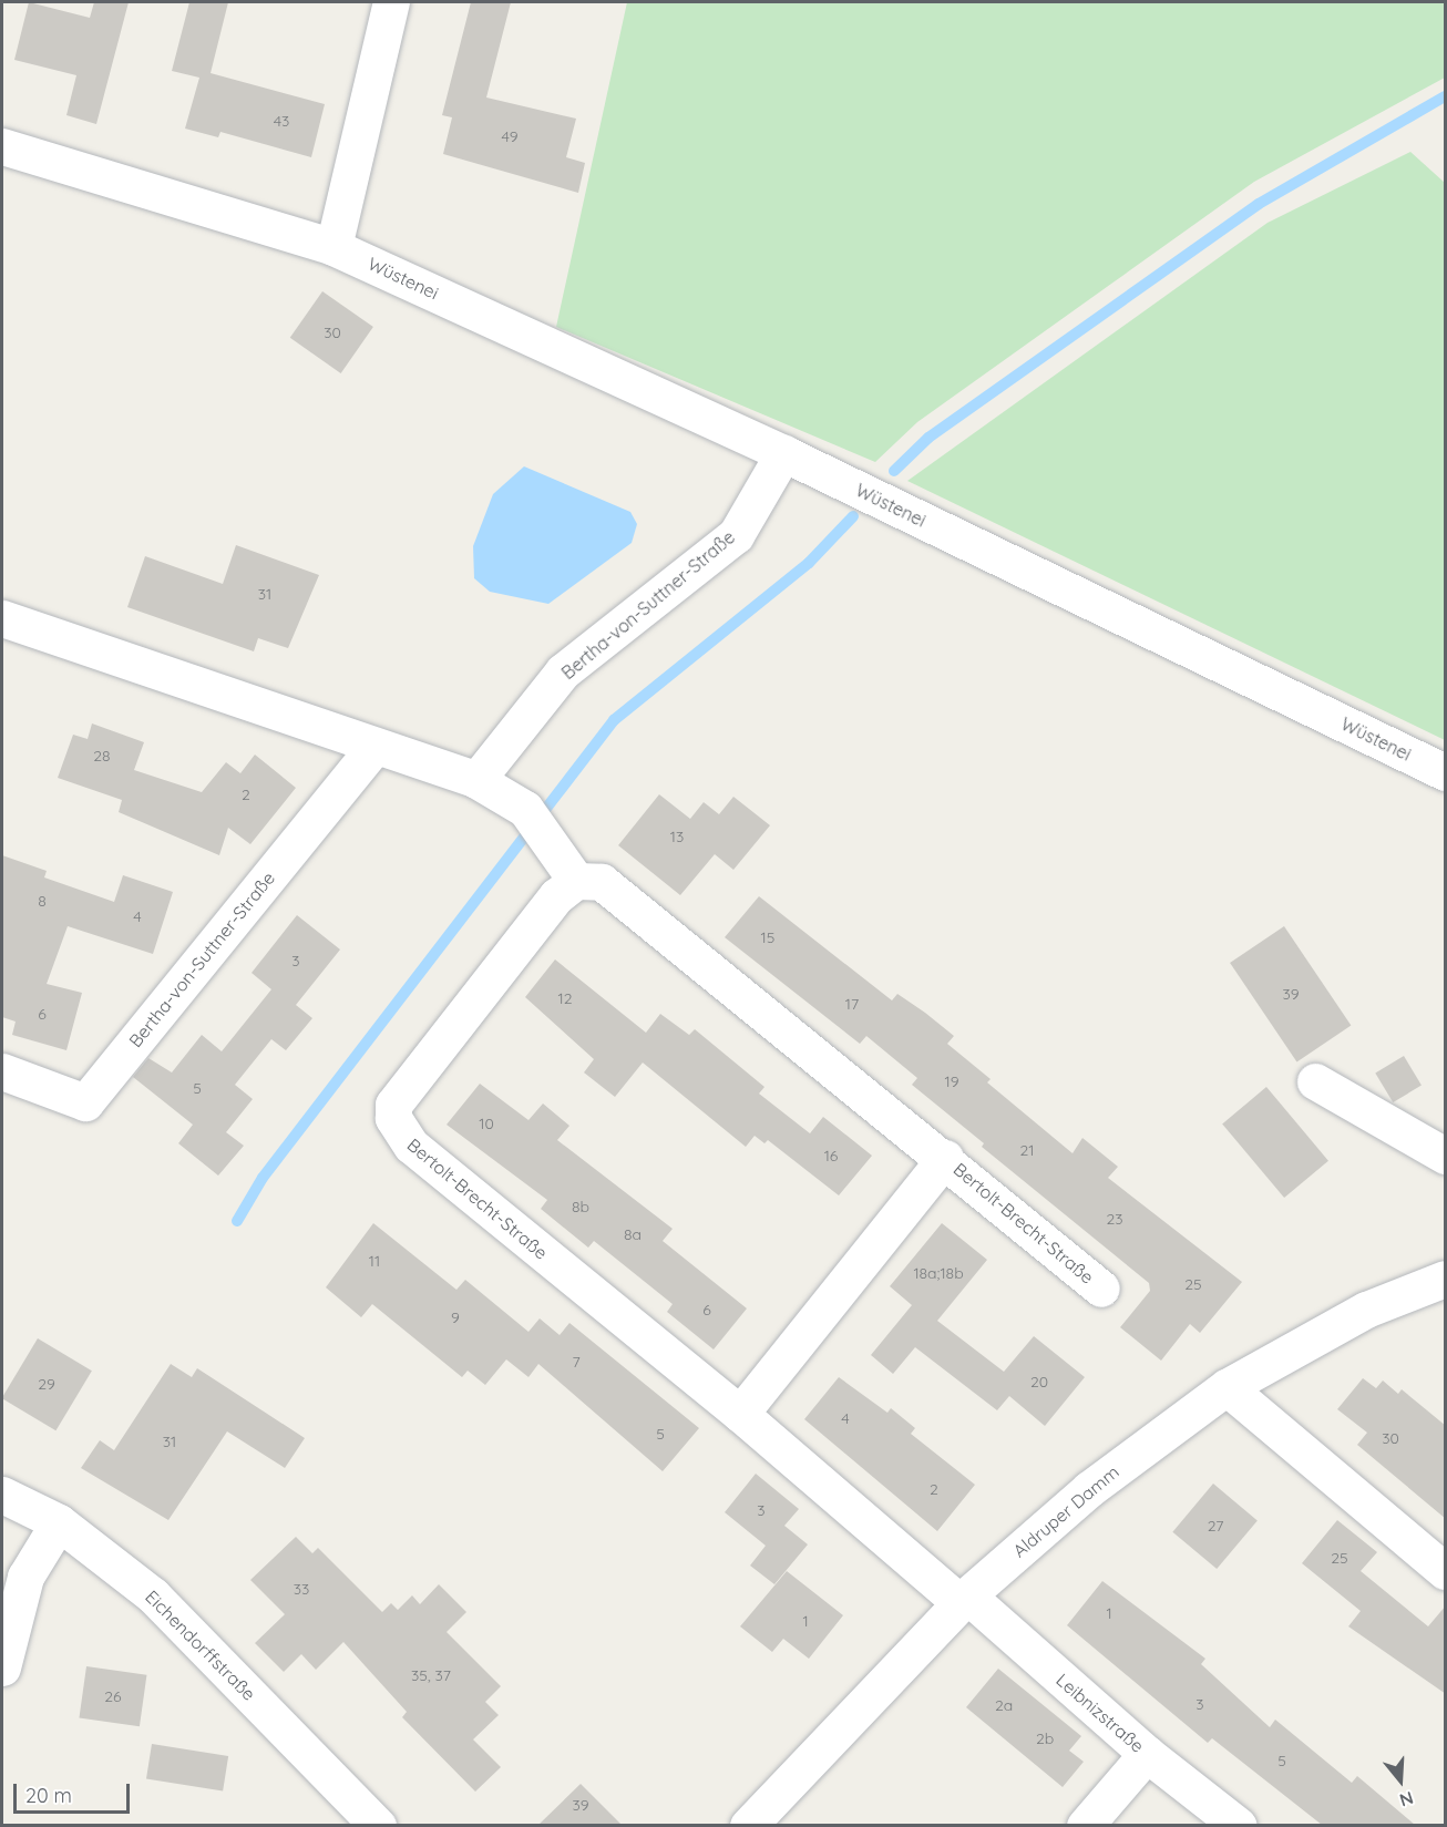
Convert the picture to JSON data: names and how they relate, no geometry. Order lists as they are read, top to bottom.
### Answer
{
  "streets": {
    "street": [
      "Wüstenei",
      "Bertha-von-Suttner-Straße",
      "Bertolt-Brecht-Straße",
      "Aldruper Damm",
      "Eichendorffstraße",
      "Leibnizstraße"
    ]
  },
  "crossings": [
    ["Wüstenei", "Bertha-von-Suttner-Straße"],
    ["Bertolt-Brecht-Straße", "Aldruper Damm"],
    ["Bertolt-Brecht-Straße", "Leibnizstraße"],
    ["Aldruper Damm", "Leibnizstraße"]
  ],
  "house_numbers": [
    "43",
    "49",
    "30",
    "31",
    "28",
    "2",
    "13",
    "8",
    "4",
    "15",
    "3",
    "39",
    "12",
    "17",
    "6",
    "19",
    "5",
    "10",
    "21",
    "16",
    "8b",
    "23",
    "8a",
    "11",
    "18a;18b",
    "25",
    "6",
    "9",
    "7",
    "20",
    "29",
    "4",
    "5",
    "30",
    "31",
    "2",
    "3",
    "27",
    "25",
    "33",
    "1",
    "1",
    "35, 37",
    "26",
    "3",
    "2a",
    "2b",
    "5",
    "39"
  ],
  "scale_bar": "20 m",
  "north": "bottom"
}
